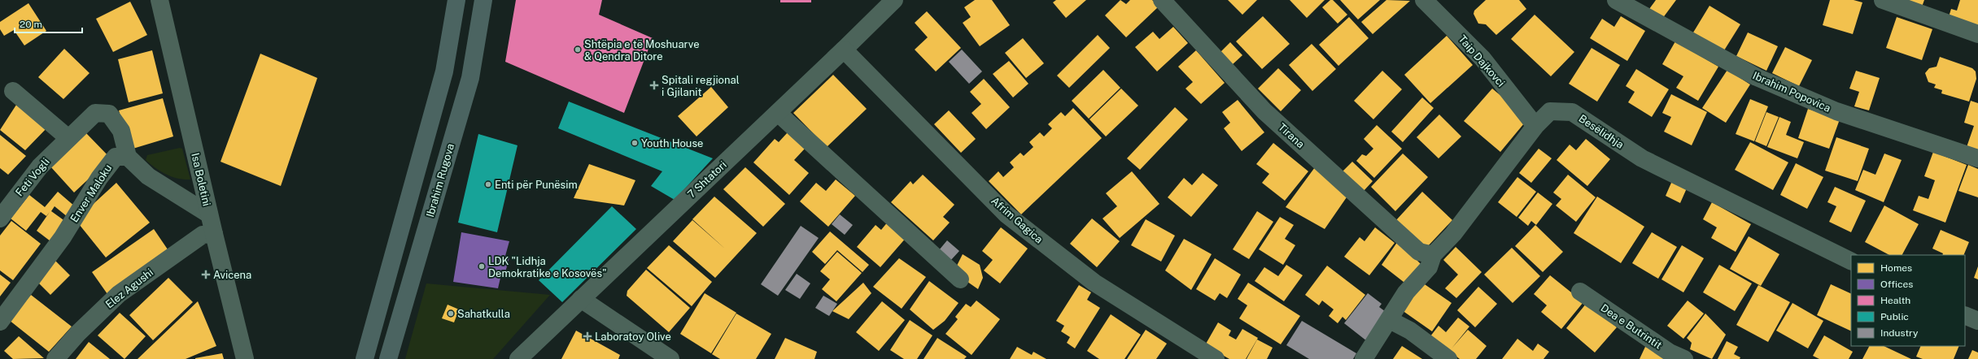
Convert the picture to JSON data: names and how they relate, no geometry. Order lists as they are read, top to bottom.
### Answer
{
  "streets": {
    "main road": ["Ibrahim Rugova"],
    "street": [
      "Taip Dajkovci",
      "Ibrahim Popovica",
      "Besëlidhja",
      "Tirana",
      "Feti Vogli",
      "Isa Boletini",
      "7 Shtatori",
      "Enver Maloku",
      "Afrim Gagica",
      "Elez Agushi",
      "Dea e Butrintit"
    ]
  },
  "crossings": [
    ["Taip Dajkovci", "Besëlidhja"],
    ["Besëlidhja", "Tirana"],
    ["Feti Vogli", "Enver Maloku"],
    ["Isa Boletini", "Elez Agushi"],
    ["7 Shtatori", "Afrim Gagica"]
  ],
  "places": {
    "other": [
      "Shtëpia e të Moshuarve & Qendra Ditore",
      "Youth House",
      "Enti për Punësim",
      "LDK \"Lidhja Demokratike e Kosovës\"",
      "Sahatkulla"
    ],
    "health": ["Spitali regjional i Gjilanit", "Avicena", "Laboratoy Olive"]
  },
  "legend": [
    "Homes",
    "Offices",
    "Health",
    "Public",
    "Industry"
  ],
  "scale_bar": "20 m"
}
